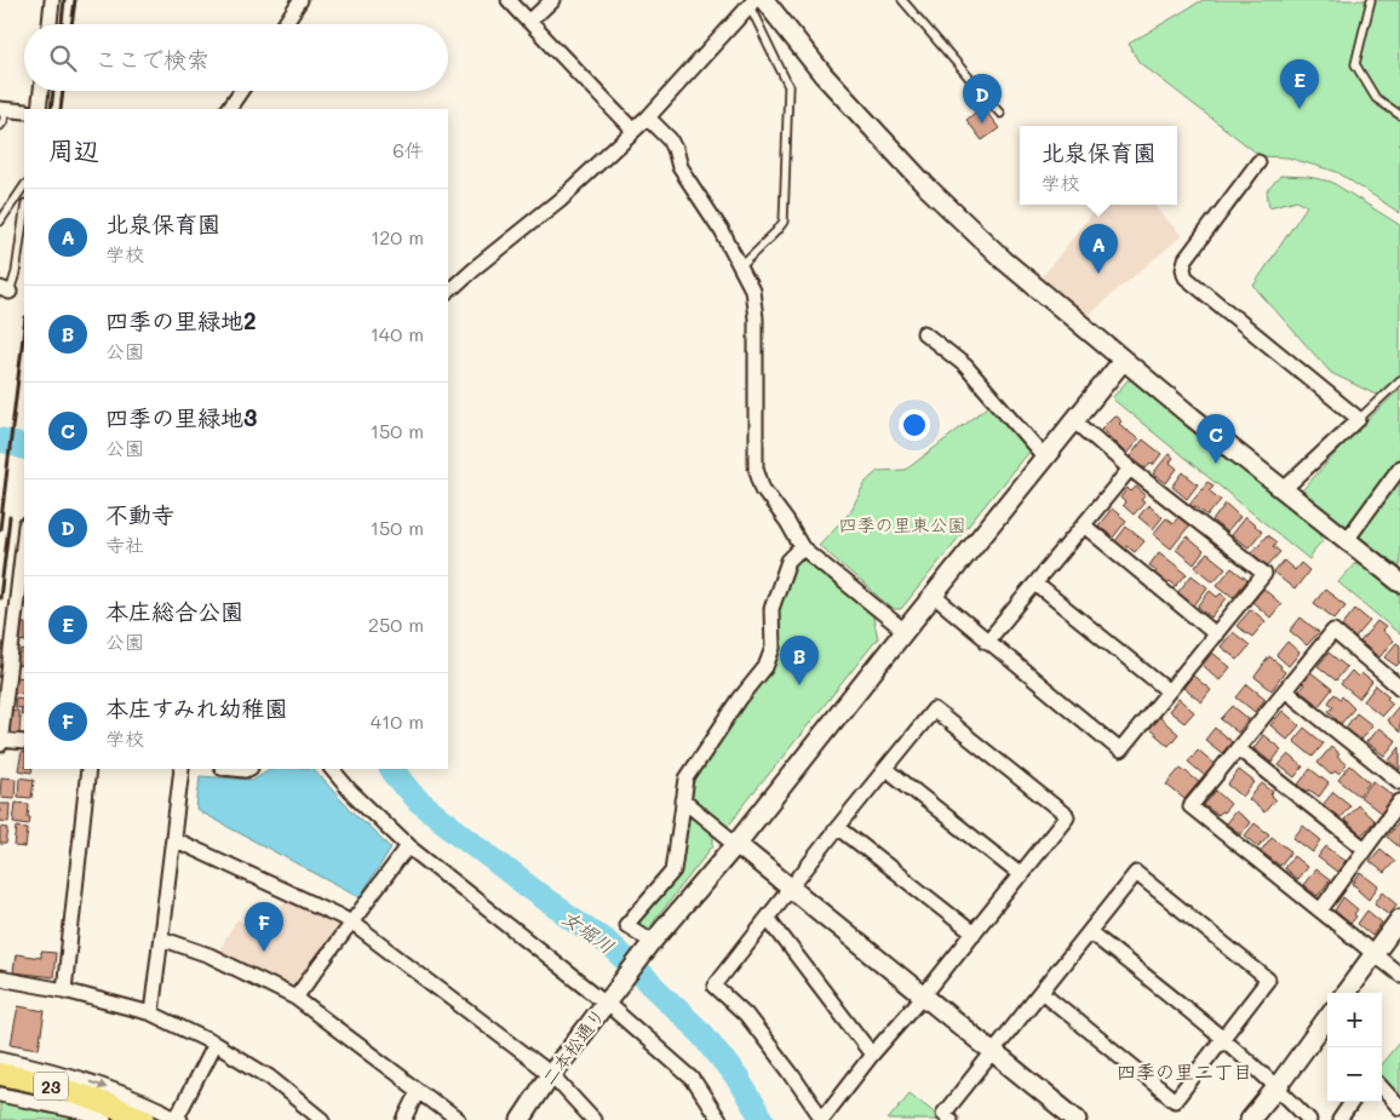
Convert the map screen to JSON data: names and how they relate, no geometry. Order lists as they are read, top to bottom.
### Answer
{
  "streets": {
    "main road": ["23"],
    "street": ["二本松通り"]
  },
  "districts": ["四季の里二丁目"],
  "water": ["女堀川"],
  "parks": ["四季の里東公園"],
  "page": {
    "search": "ここで検索",
    "pins": [
      "E",
      "D",
      "A",
      "C",
      "B",
      "F"
    ],
    "heading": ["周辺", "6件"],
    "popup": ["北泉保育園", "学校"],
    "list": [
      {
        "mark": "A",
        "name": "北泉保育園",
        "note": "学校",
        "value": "120 m"
      },
      {
        "mark": "B",
        "name": "四季の里緑地2",
        "note": "公園",
        "value": "140 m"
      },
      {
        "mark": "C",
        "name": "四季の里緑地3",
        "note": "公園",
        "value": "150 m"
      },
      {
        "mark": "D",
        "name": "不動寺",
        "note": "寺社",
        "value": "150 m"
      },
      {
        "mark": "E",
        "name": "本庄総合公園",
        "note": "公園",
        "value": "250 m"
      },
      {
        "mark": "F",
        "name": "本庄すみれ幼稚園",
        "note": "学校",
        "value": "410 m"
      }
    ],
    "map_buttons": ["+", "−"]
  }
}
